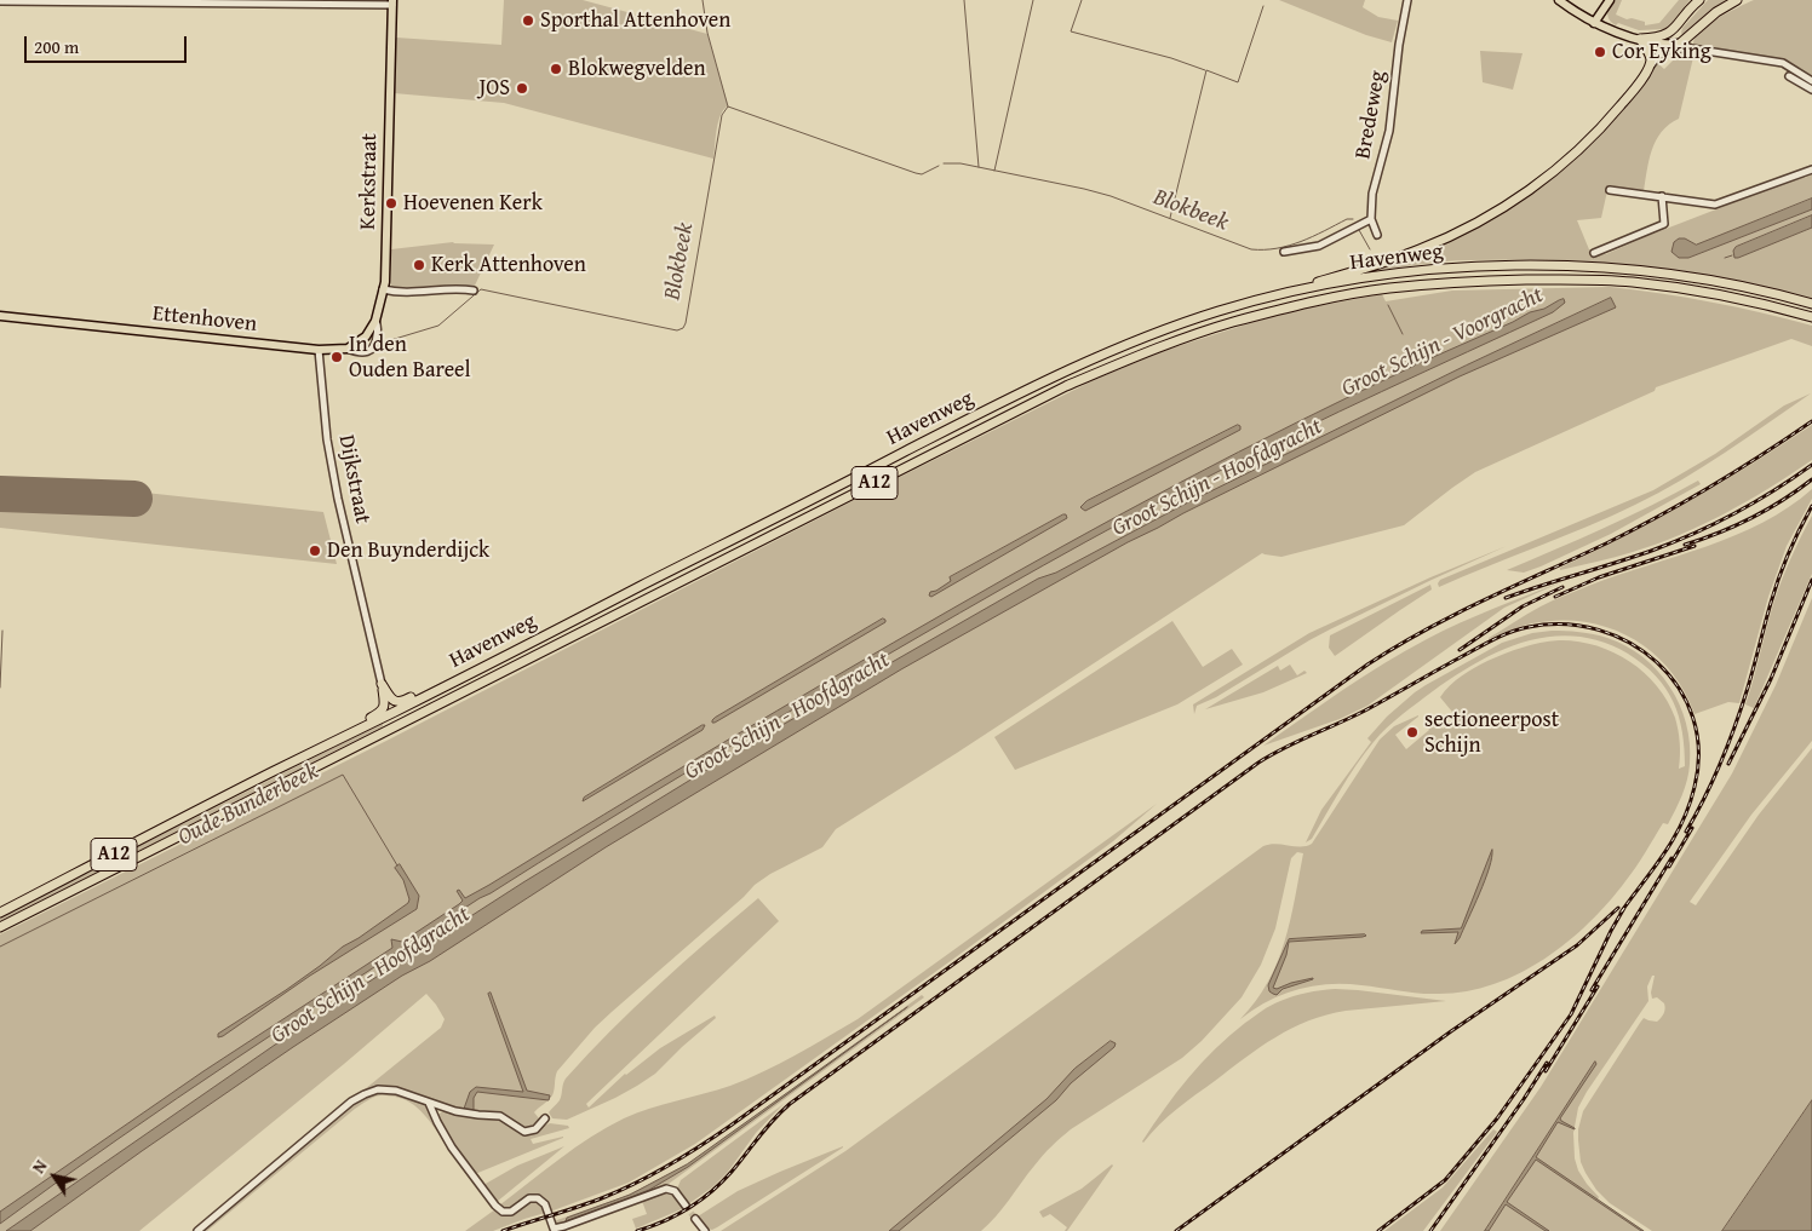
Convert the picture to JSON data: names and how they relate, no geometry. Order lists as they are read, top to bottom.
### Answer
{
  "streets": {
    "highway": ["Havenweg", "A12"],
    "main road": ["Kerkstraat", "Ettenhoven"],
    "street": ["Bredeweg", "Dijkstraat"]
  },
  "crossings": [
    ["Kerkstraat", "Ettenhoven"],
    ["Ettenhoven", "Dijkstraat"]
  ],
  "water": [
    "Blokbeek",
    "Groot Schijn - Voorgracht",
    "Groot Schijn - Hoofdgracht",
    "Oude Bunderbeek"
  ],
  "places": [
    "Sporthal Attenhoven",
    "Cor Eyking",
    "Blokwegvelden",
    "JOS",
    "Hoevenen Kerk",
    "Kerk Attenhoven",
    "In den Ouden Bareel",
    "Den Buynderdijck",
    "sectioneerpost Schijn"
  ],
  "scale_bar": "200 m",
  "north": "top left"
}
